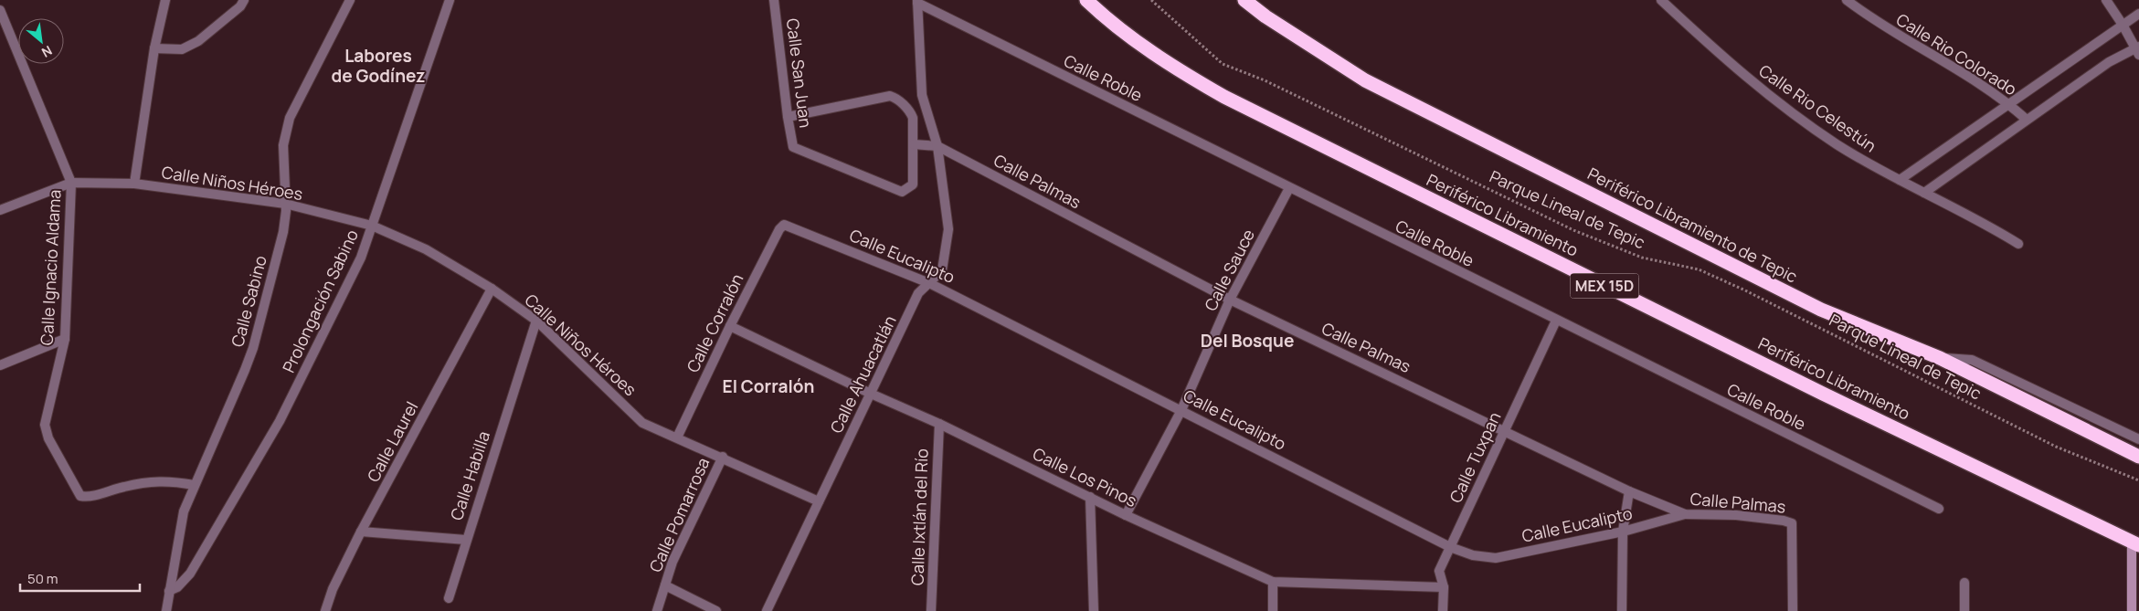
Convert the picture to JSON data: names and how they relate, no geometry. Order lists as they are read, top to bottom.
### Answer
{
  "streets": {
    "highway": ["Periférico Libramiento", "Periférico Libramiento de Tepic", "MEX 15D"],
    "street": [
      "Calle Rio Colorado",
      "Calle San Juan",
      "Calle Roble",
      "Calle Rio Celestún",
      "Calle Palmas",
      "Calle Niños Héroes",
      "Calle Eucalipto",
      "Calle Ignacio Aldama",
      "Calle Sauce",
      "Calle Sabino",
      "Prolongación Sabino",
      "Calle Corralón",
      "Calle Ahuacatlán",
      "Calle Laurel",
      "Calle Tuxpan",
      "Calle Habilla",
      "Calle Los Pinos",
      "Calle Pomarrosa",
      "Calle Ixtlán del Río"
    ],
    "path": ["Parque Lineal de Tepic"]
  },
  "crossings": [
    ["Calle Roble", "Calle Sauce"],
    ["Calle Roble", "Calle Ahuacatlán"],
    ["Calle Roble", "Calle Tuxpan"],
    ["Calle Palmas", "Calle Eucalipto"],
    ["Calle Palmas", "Calle Sauce"],
    ["Calle Palmas", "Calle Ahuacatlán"],
    ["Calle Palmas", "Calle Tuxpan"],
    ["Calle Niños Héroes", "Calle Ignacio Aldama"],
    ["Calle Niños Héroes", "Calle Sabino"],
    ["Calle Niños Héroes", "Prolongación Sabino"],
    ["Calle Niños Héroes", "Calle Corralón"],
    ["Calle Niños Héroes", "Calle Ahuacatlán"],
    ["Calle Niños Héroes", "Calle Laurel"],
    ["Calle Niños Héroes", "Calle Habilla"],
    ["Calle Niños Héroes", "Calle Pomarrosa"],
    ["Calle Eucalipto", "Calle Sauce"],
    ["Calle Eucalipto", "Calle Corralón"],
    ["Calle Eucalipto", "Calle Ahuacatlán"],
    ["Calle Eucalipto", "Calle Tuxpan"],
    ["Calle Ignacio Aldama", "Calle Sabino"],
    ["Calle Sauce", "Calle Los Pinos"],
    ["Calle Sabino", "Prolongación Sabino"],
    ["Calle Corralón", "Calle Los Pinos"],
    ["Calle Ahuacatlán", "Calle Los Pinos"],
    ["Calle Laurel", "Calle Habilla"],
    ["Calle Tuxpan", "Calle Los Pinos"],
    ["Calle Los Pinos", "Calle Ixtlán del Río"]
  ],
  "districts": ["Labores de Godínez", "Del Bosque", "El Corralón"],
  "scale_bar": "50 m",
  "north": "bottom right"
}
